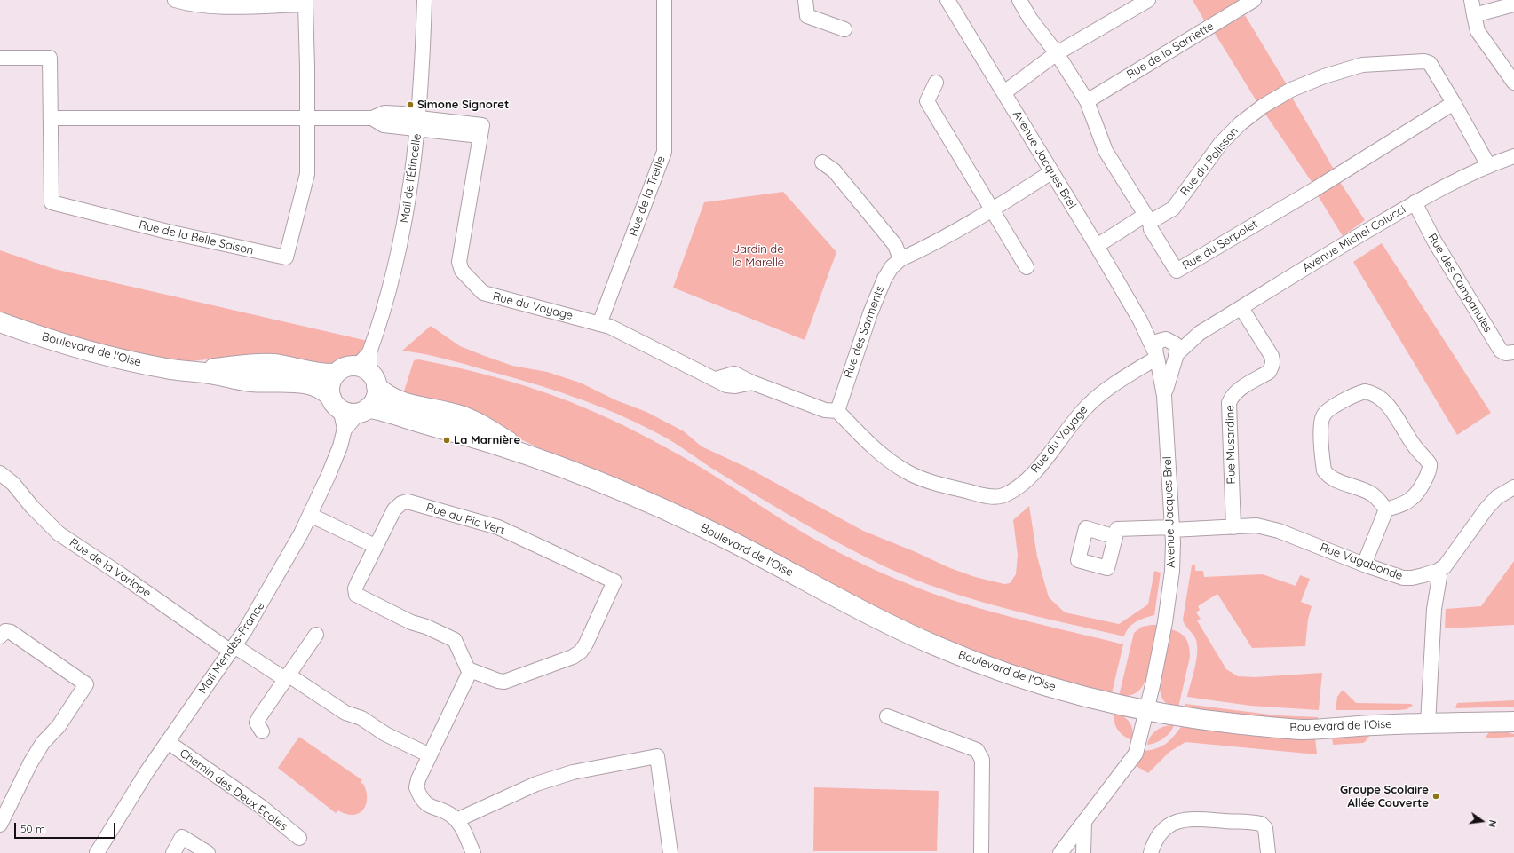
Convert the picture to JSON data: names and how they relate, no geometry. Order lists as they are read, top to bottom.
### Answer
{
  "streets": {
    "main road": ["Boulevard de l'Oise"],
    "street": [
      "Rue de la Sarriette",
      "Avenue Jacques Brel",
      "Rue du Polisson",
      "Mail de l'Étincelle",
      "Rue de la Treille",
      "Rue de la Belle Saison",
      "Avenue Michel Colucci",
      "Rue du Serpolet",
      "Rue des Campanules",
      "Rue du Voyage",
      "Rue des Sarments",
      "Rue Musardine",
      "Rue du Pic Vert",
      "Rue Vagabonde",
      "Rue de la Varlope",
      "Mail Mendès-France",
      "Chemin des Deux Écoles"
    ]
  },
  "crossings": [
    ["Rue de la Sarriette", "Rue du Serpolet"],
    ["Avenue Jacques Brel", "Rue du Polisson"],
    ["Avenue Jacques Brel", "Avenue Michel Colucci"],
    ["Avenue Jacques Brel", "Rue du Voyage"],
    ["Avenue Jacques Brel", "Rue des Sarments"],
    ["Avenue Jacques Brel", "Boulevard de l'Oise"],
    ["Avenue Jacques Brel", "Rue Vagabonde"],
    ["Rue du Polisson", "Rue du Serpolet"],
    ["Mail de l'Étincelle", "Rue du Voyage"],
    ["Mail de l'Étincelle", "Boulevard de l'Oise"],
    ["Mail de l'Étincelle", "Mail Mendès-France"],
    ["Rue de la Treille", "Rue du Voyage"],
    ["Avenue Michel Colucci", "Rue des Campanules"],
    ["Avenue Michel Colucci", "Rue du Voyage"],
    ["Avenue Michel Colucci", "Rue Musardine"],
    ["Rue du Voyage", "Rue des Sarments"],
    ["Boulevard de l'Oise", "Mail Mendès-France"],
    ["Rue Musardine", "Rue Vagabonde"],
    ["Rue de la Varlope", "Mail Mendès-France"],
    ["Mail Mendès-France", "Chemin des Deux Écoles"]
  ],
  "parks": ["Jardin de la Marelle"],
  "places": ["Simone Signoret", "La Marnière", "Groupe Scolaire Allée Couverte"],
  "scale_bar": "50 m",
  "north": "right"
}
